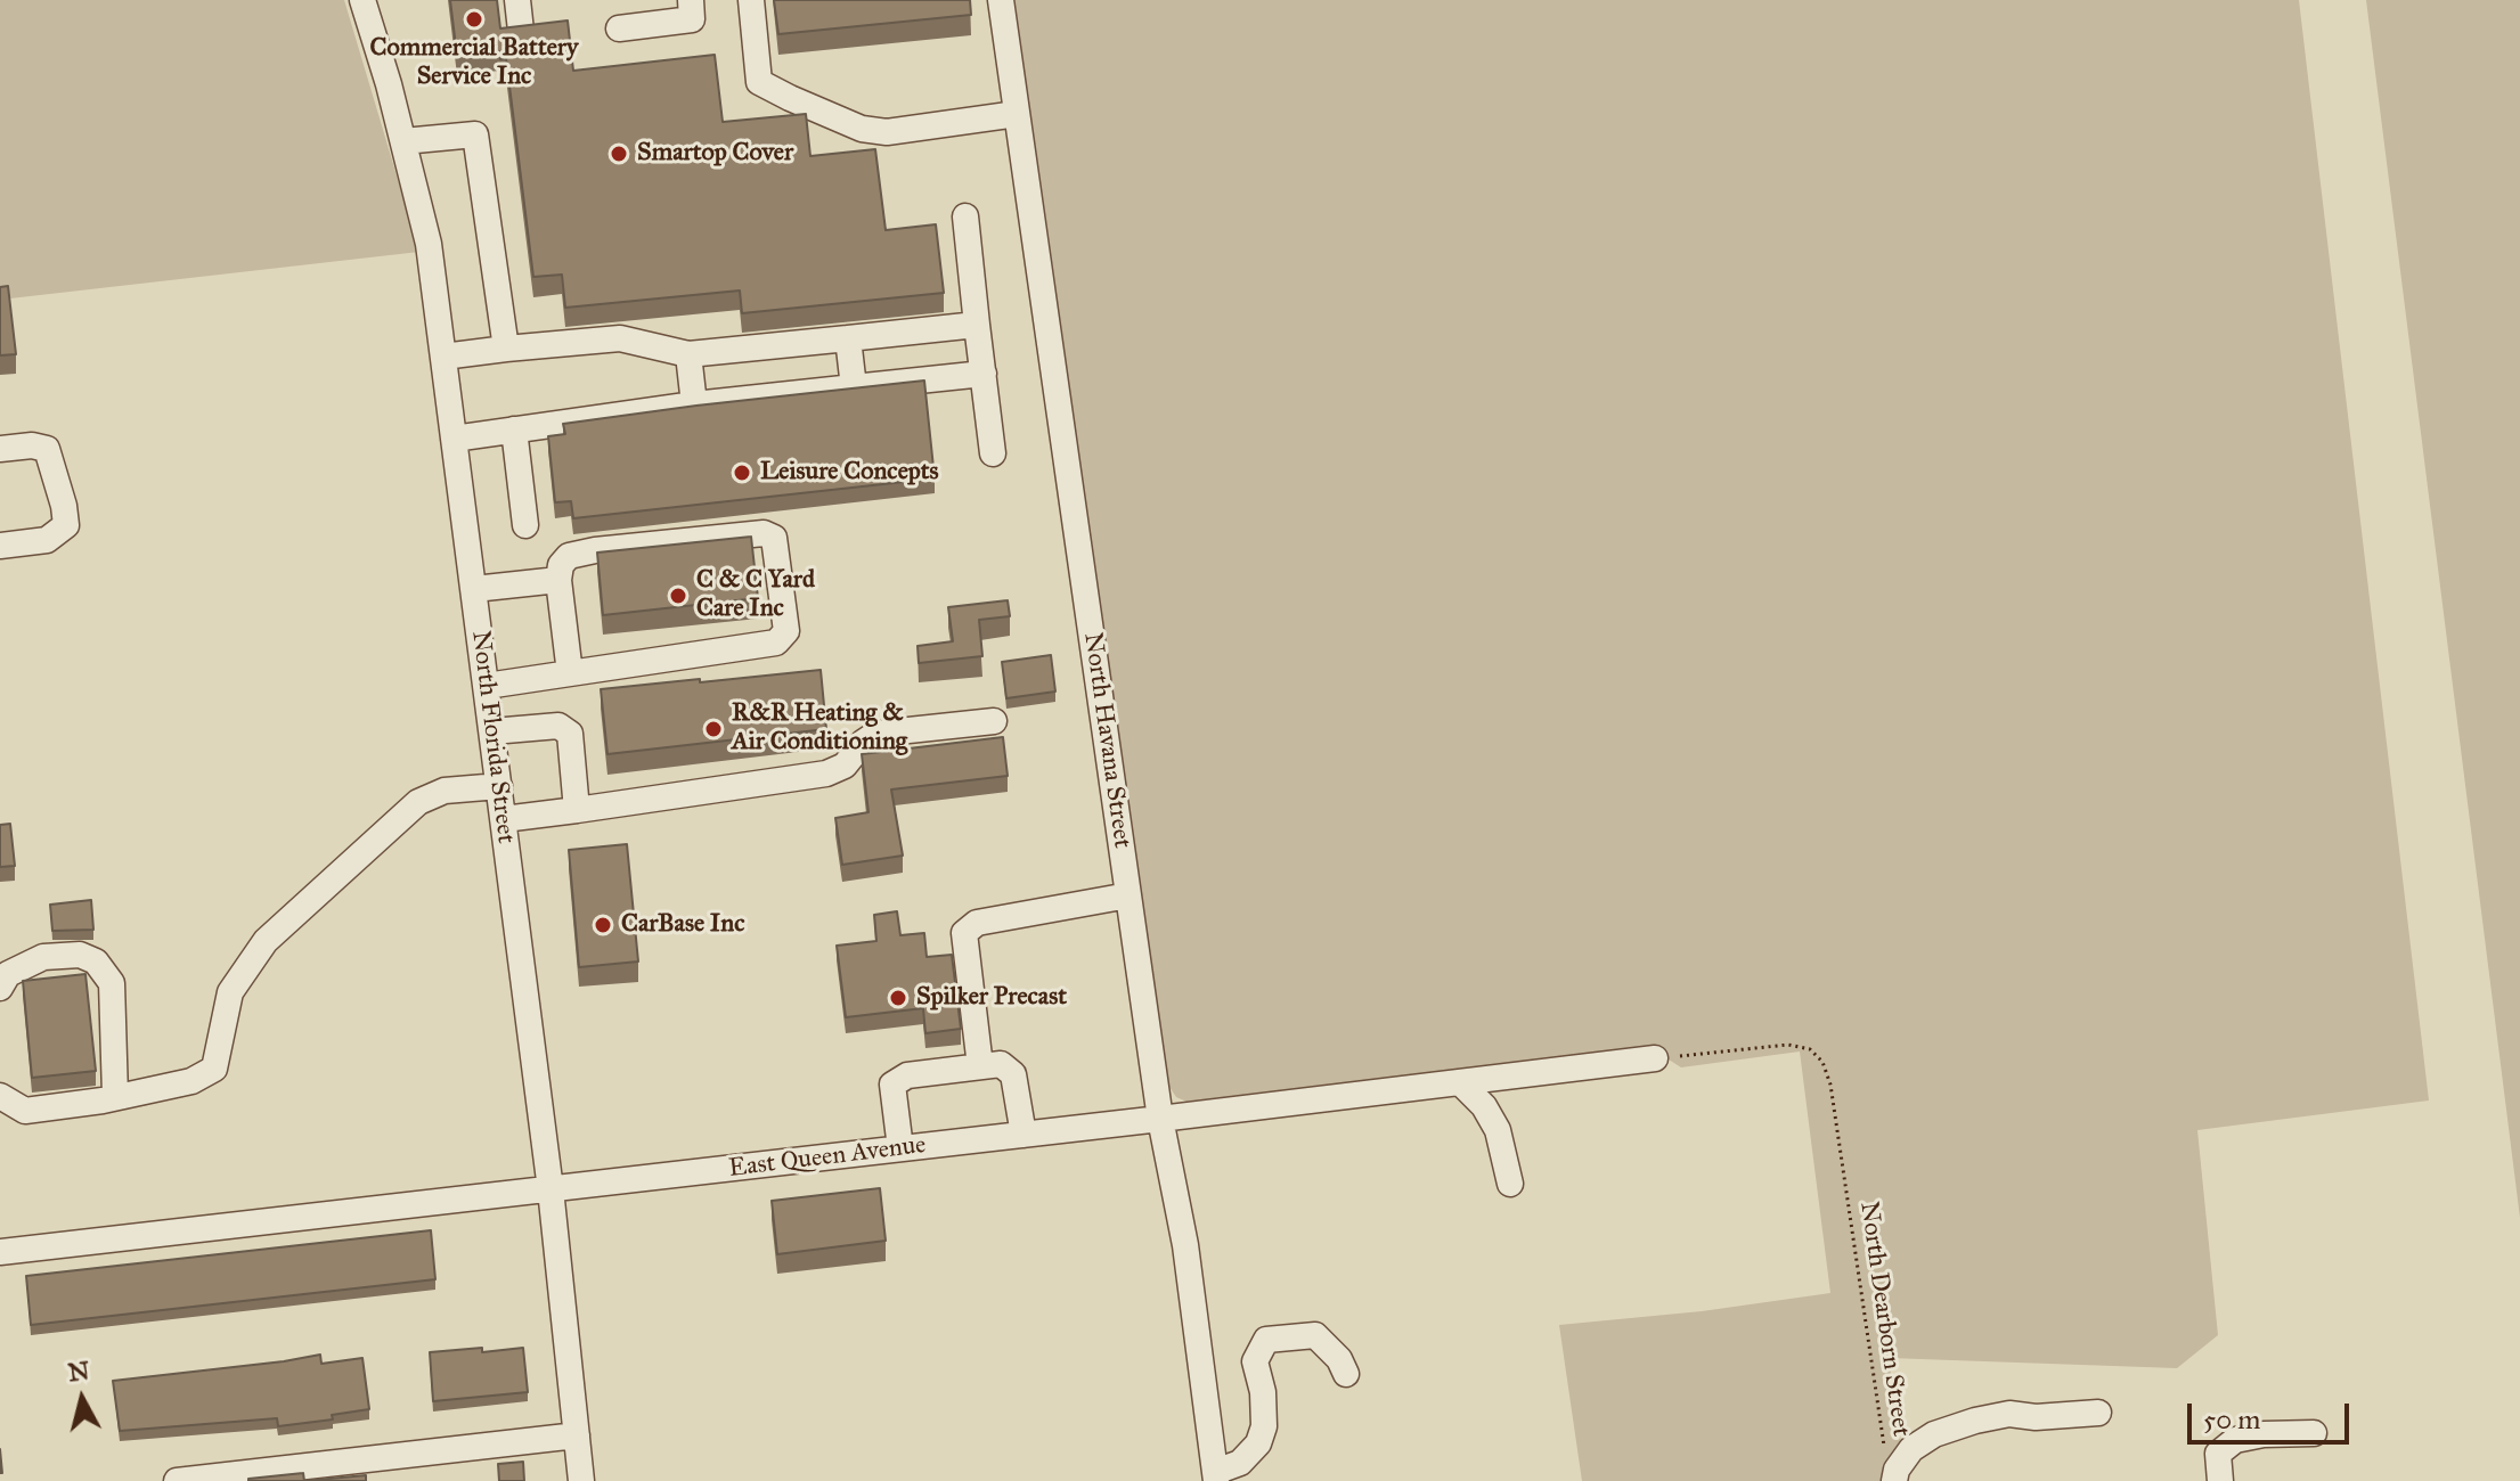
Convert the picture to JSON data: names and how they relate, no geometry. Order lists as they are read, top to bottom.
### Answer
{
  "streets": {
    "street": ["North Florida Street", "North Havana Street", "East Queen Avenue"],
    "path": ["North Dearborn Street"]
  },
  "crossings": [
    ["North Florida Street", "East Queen Avenue"],
    ["North Havana Street", "East Queen Avenue"],
    ["East Queen Avenue", "North Dearborn Street"]
  ],
  "places": [
    "Commercial Battery Service Inc",
    "Smartop Cover",
    "Leisure Concepts",
    "C & C Yard Care Inc",
    "R&R Heating & Air Conditioning",
    "CarBase Inc",
    "Spilker Precast"
  ],
  "scale_bar": "50 m",
  "north": "top"
}
